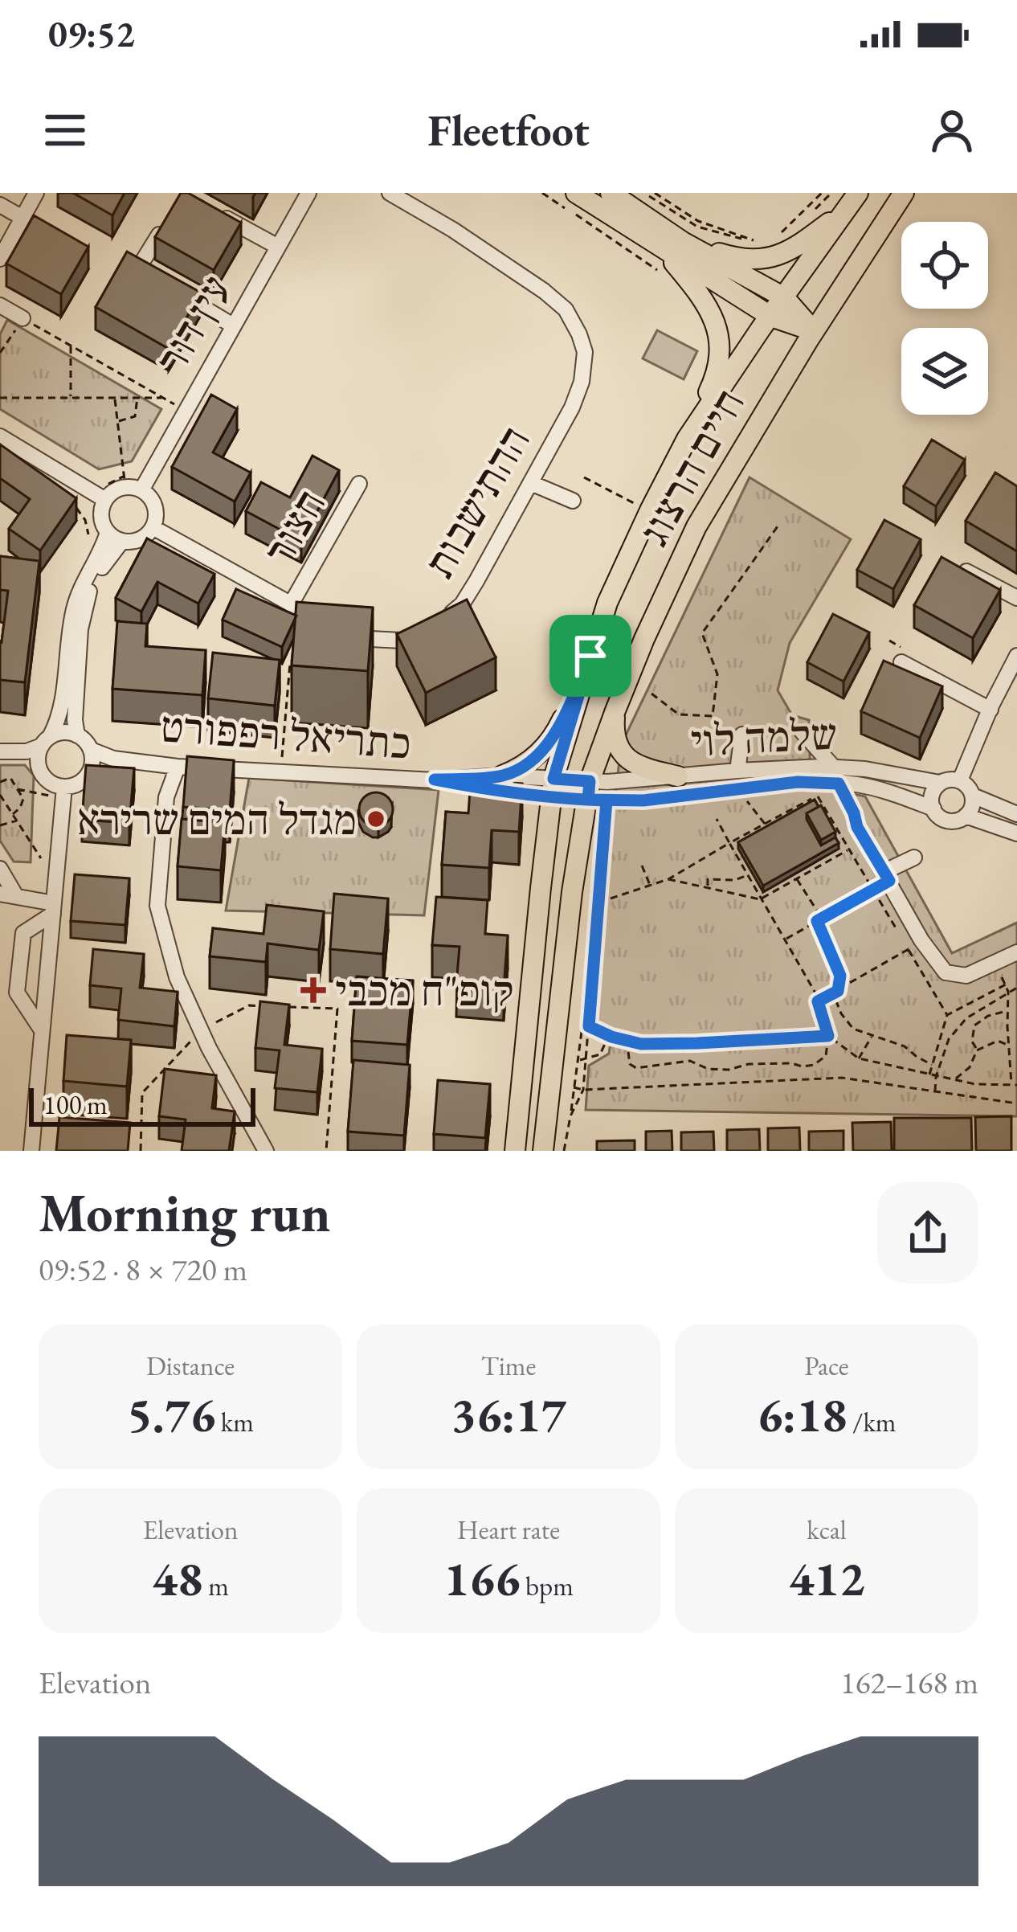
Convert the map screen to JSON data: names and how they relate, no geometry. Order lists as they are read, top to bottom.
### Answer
{
  "streets": {
    "main road": ["חיים הרצוג"],
    "street": [
      "עין דור",
      "ההתישבות",
      "חצור",
      "כתריאל רפפורט",
      "שלמה לוי"
    ]
  },
  "crossings": [
    ["עין דור", "ההתישבות"],
    ["חיים הרצוג", "כתריאל רפפורט"],
    ["חיים הרצוג", "שלמה לוי"],
    ["ההתישבות", "חצור"],
    ["כתריאל רפפורט", "שלמה לוי"]
  ],
  "places": {
    "other": ["מגדל המים שרירא"],
    "health": ["קופ\"ח מכבי"]
  },
  "scale_bar": "100 m",
  "page": {
    "status": "09:52",
    "header": "Fleetfoot",
    "scale": "100 m",
    "heading": ["Morning run", "09:52 · 8 × 720 m"],
    "stats": [
      ["Distance", "5.76 km"],
      ["Time", "36:17"],
      ["Pace", "6:18 /km"],
      ["Elevation", "48 m"],
      ["Heart rate", "166 bpm"],
      ["kcal", "412"]
    ],
    "chart": ["Elevation", "162–168 m"]
  }
}
